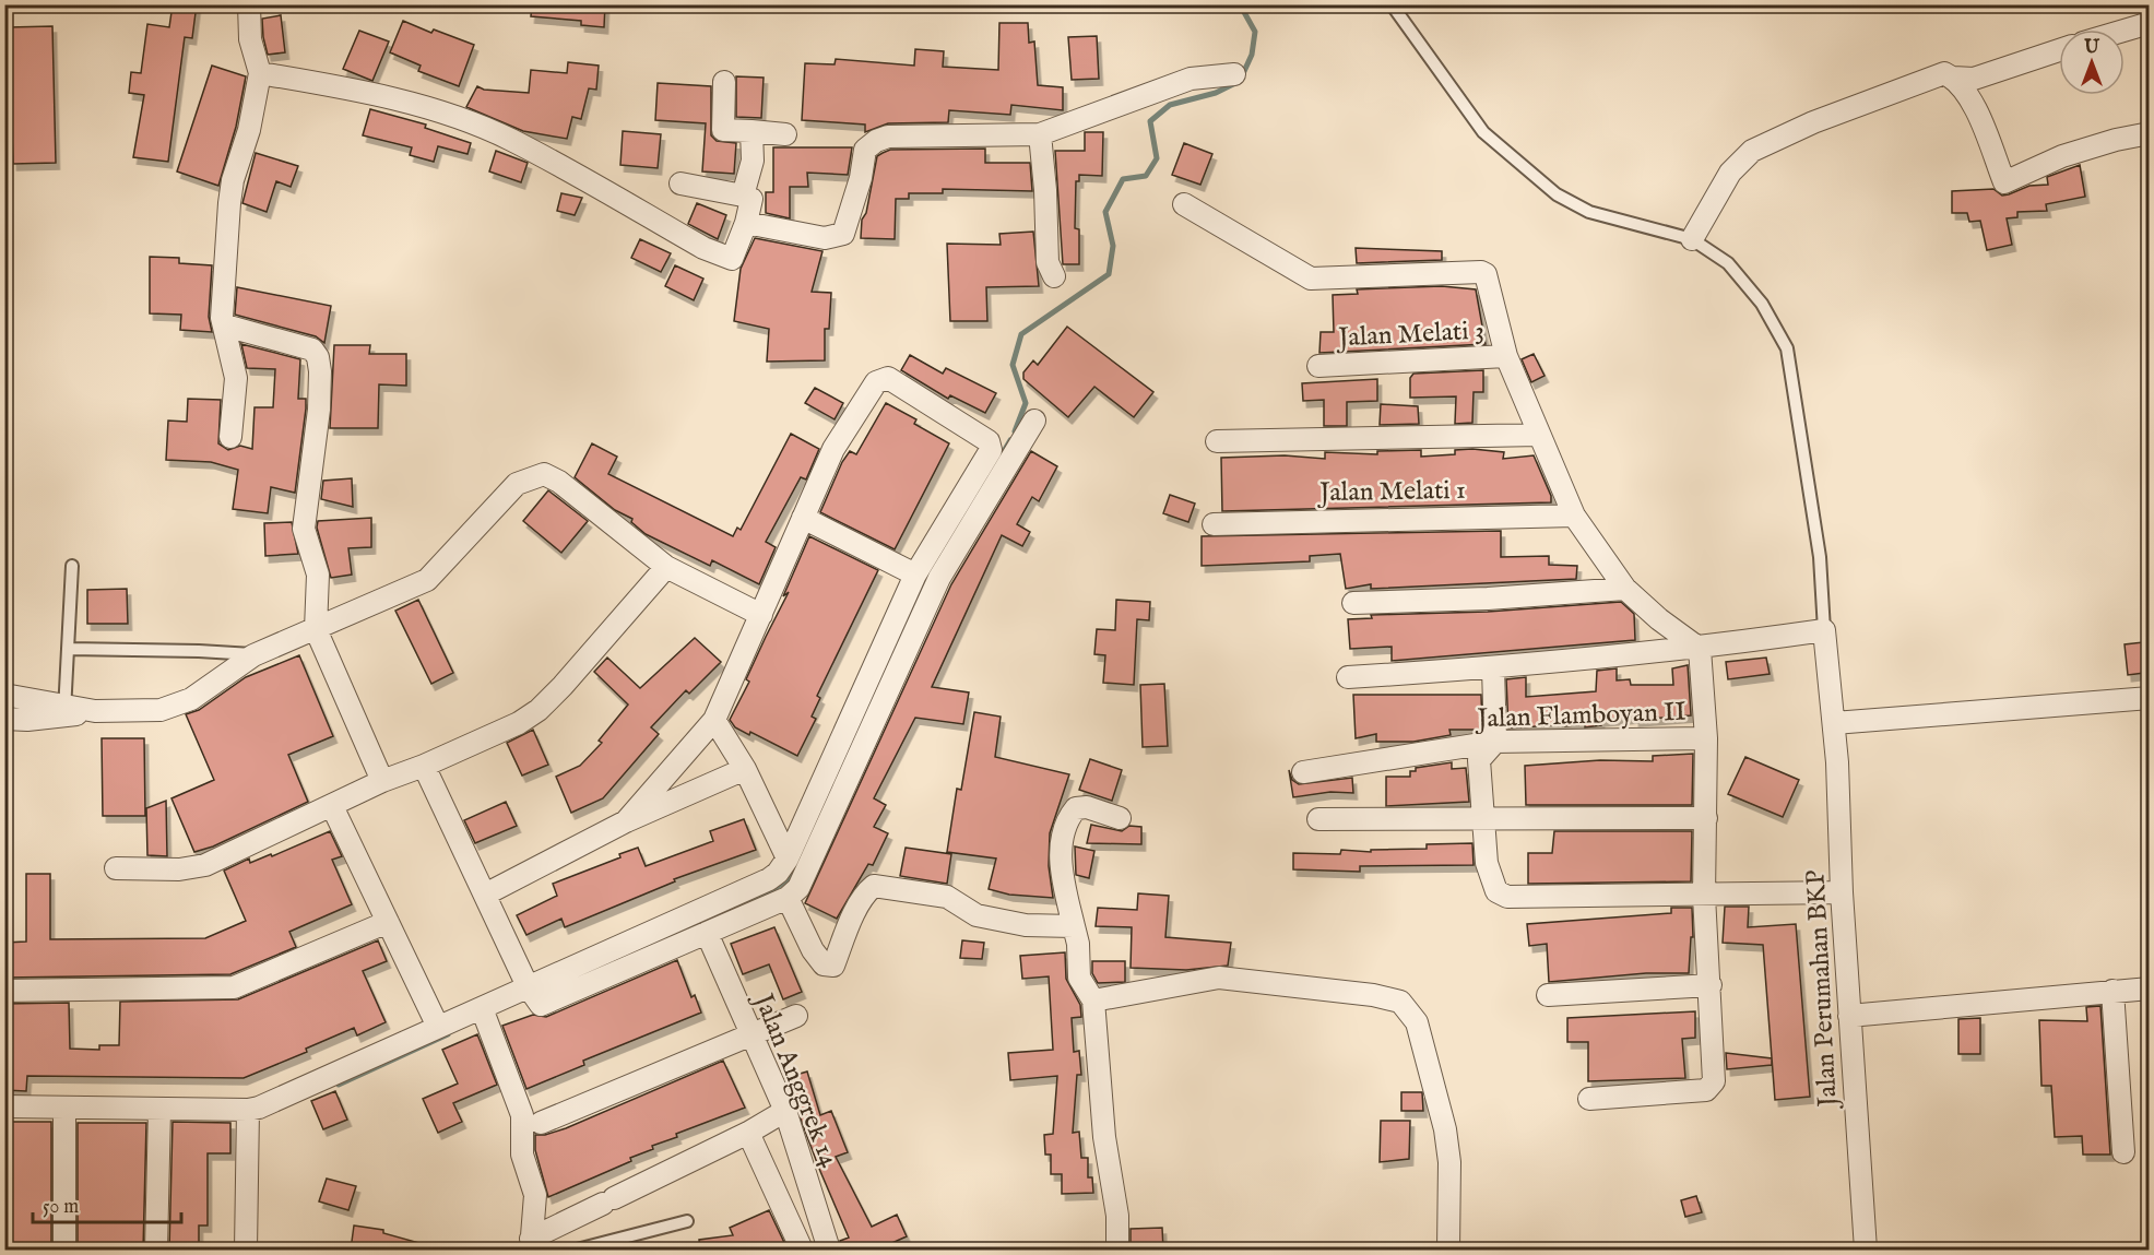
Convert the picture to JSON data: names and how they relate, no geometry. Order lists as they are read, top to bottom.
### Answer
{
  "streets": {
    "street": [
      "Jalan Melati 3",
      "Jalan Melati 1",
      "Jalan Flamboyan II",
      "Jalan Perumahan BKP",
      "Jalan Anggrek 14"
    ]
  },
  "scale_bar": "50 m",
  "north": "top"
}
